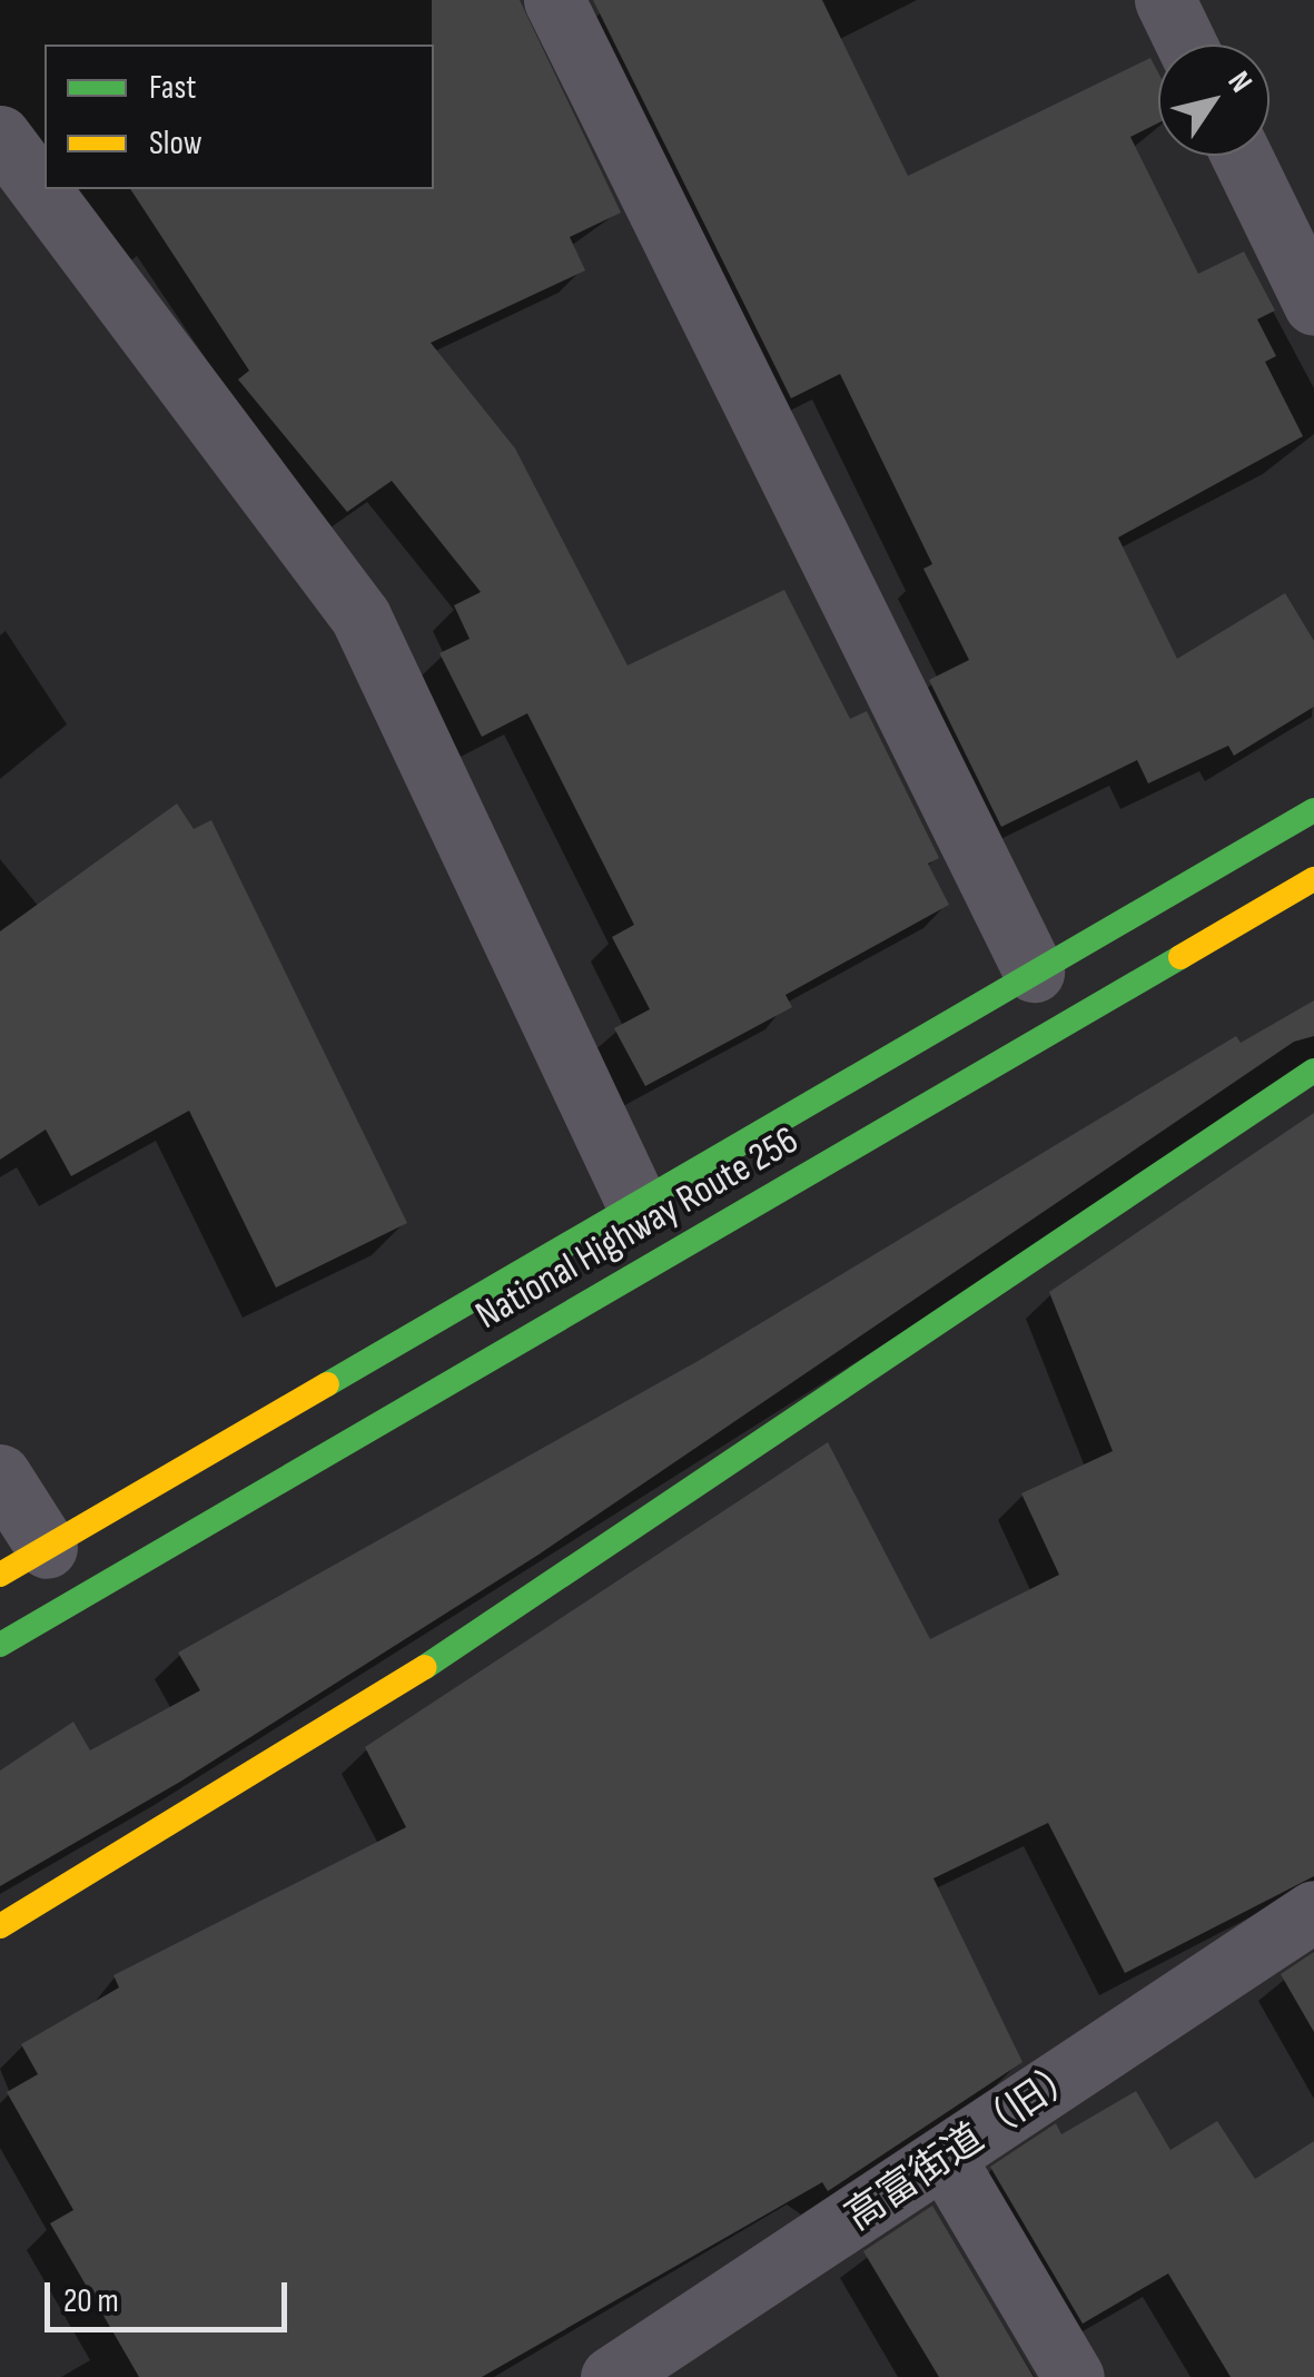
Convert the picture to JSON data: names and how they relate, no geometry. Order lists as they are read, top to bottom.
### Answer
{
  "streets": {
    "main road": ["National Highway Route 256"],
    "street": ["高富街道（旧）"]
  },
  "legend": ["Fast", "Slow"],
  "scale_bar": "20 m",
  "north": "top right"
}
